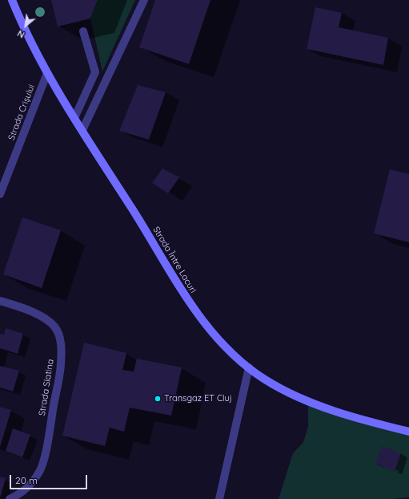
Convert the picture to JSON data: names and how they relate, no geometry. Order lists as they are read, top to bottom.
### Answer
{
  "streets": {
    "street": ["Strada Crișului", "Strada Între Lacuri", "Strada Slatina"]
  },
  "crossings": [
    ["Strada Crișului", "Strada Între Lacuri"]
  ],
  "places": ["Transgaz ET Cluj"],
  "scale_bar": "20 m",
  "north": "bottom left"
}
